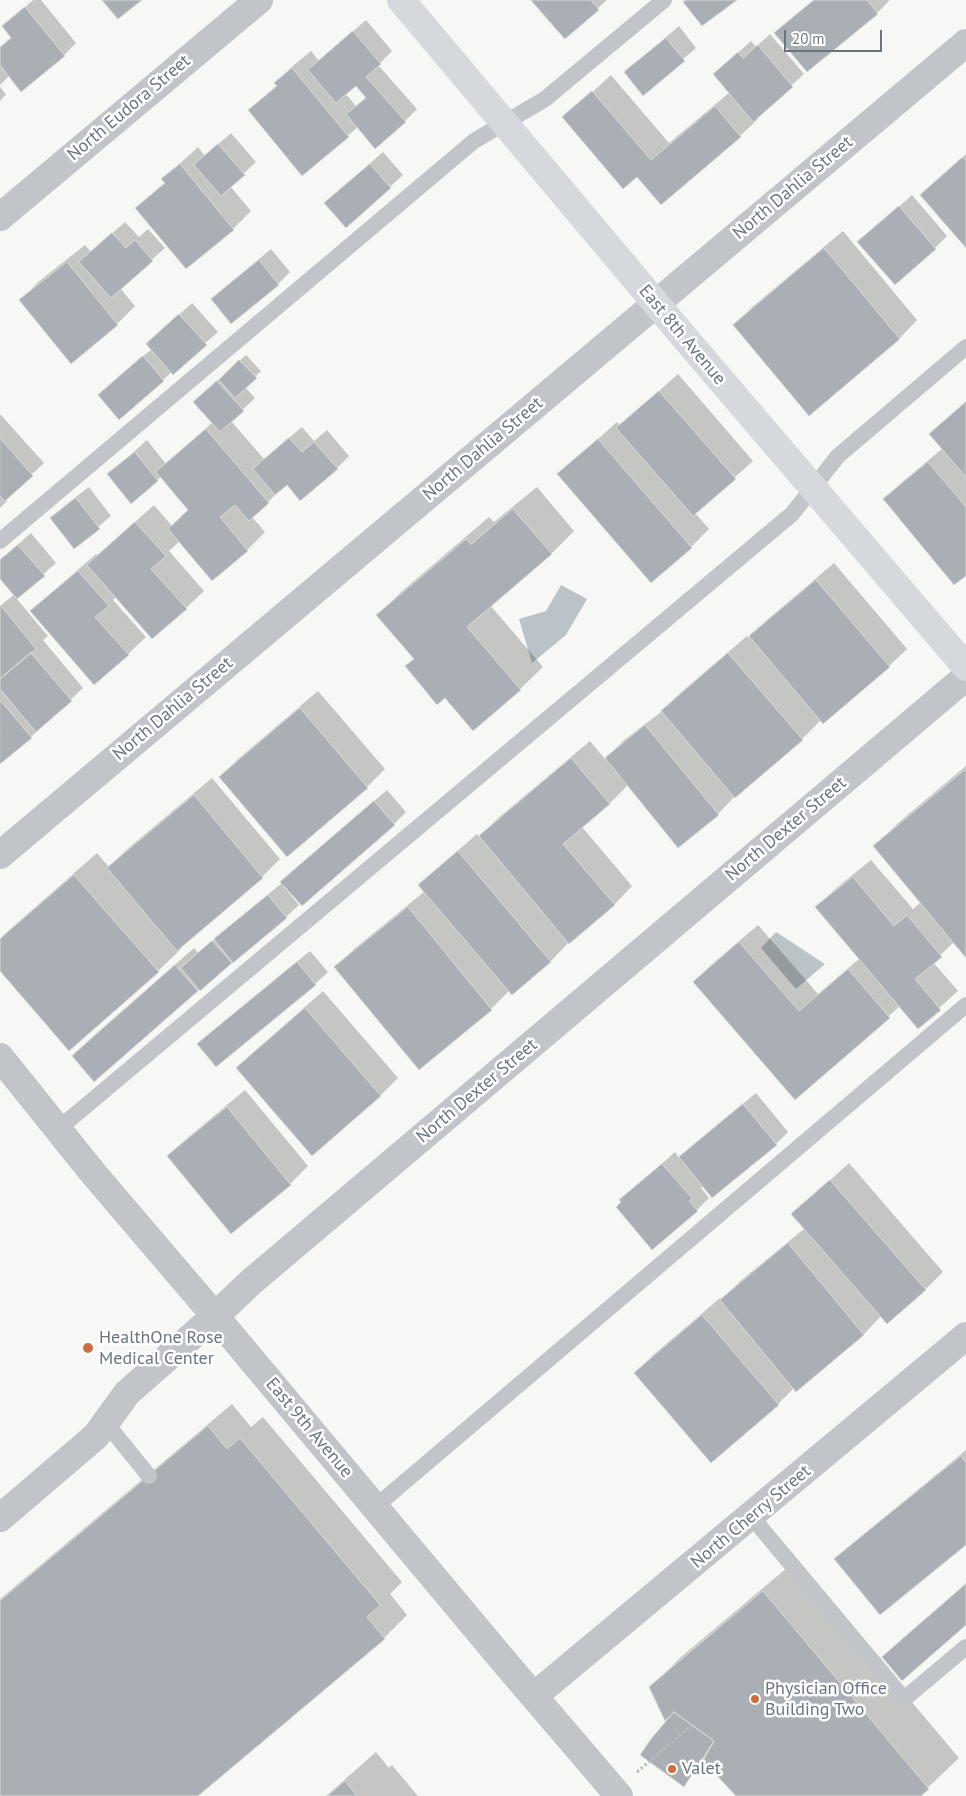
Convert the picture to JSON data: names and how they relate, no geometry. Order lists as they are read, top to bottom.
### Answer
{
  "streets": {
    "street": [
      "North Eudora Street",
      "North Dahlia Street",
      "East 8th Avenue",
      "North Dexter Street",
      "East 9th Avenue",
      "North Cherry Street"
    ]
  },
  "crossings": [
    ["North Dahlia Street", "East 8th Avenue"],
    ["East 8th Avenue", "North Dexter Street"],
    ["North Dexter Street", "East 9th Avenue"],
    ["East 9th Avenue", "North Cherry Street"]
  ],
  "places": ["HealthOne Rose Medical Center", "Physician Office Building Two", "Valet"],
  "scale_bar": "20 m"
}
